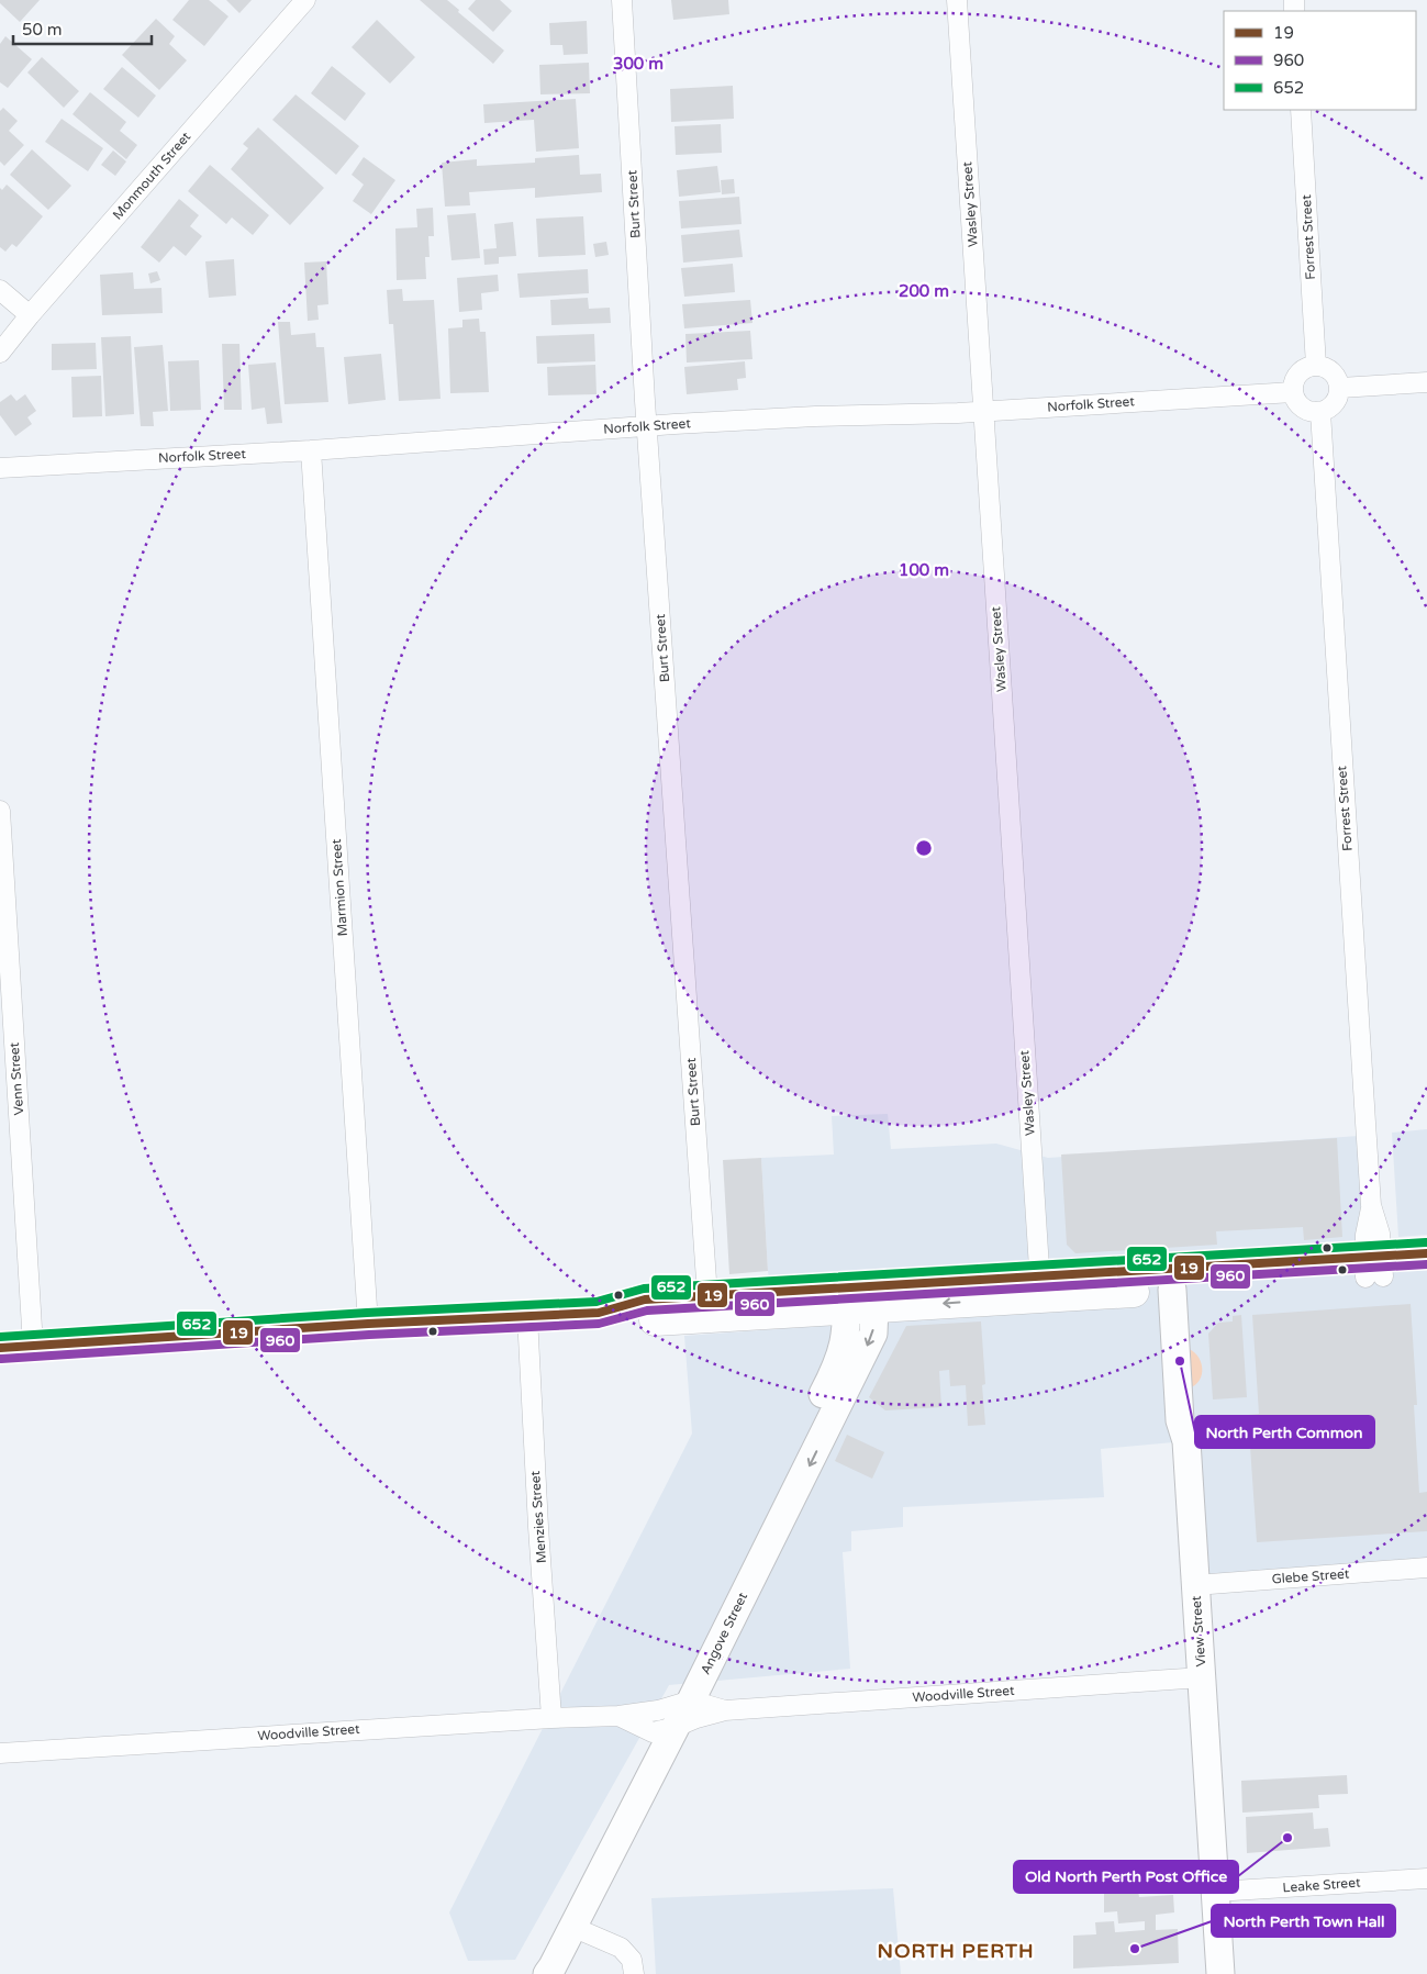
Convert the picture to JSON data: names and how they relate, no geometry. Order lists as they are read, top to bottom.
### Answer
{
  "streets": {
    "main road": ["View Street", "Angove Street"],
    "street": [
      "Monmouth Street",
      "Burt Street",
      "Wasley Street",
      "Forrest Street",
      "Norfolk Street",
      "Marmion Street",
      "Venn Street",
      "Menzies Street",
      "Glebe Street",
      "Woodville Street",
      "Leake Street"
    ]
  },
  "crossings": [
    ["Burt Street", "Norfolk Street"],
    ["Wasley Street", "Norfolk Street"],
    ["Forrest Street", "Norfolk Street"],
    ["Norfolk Street", "Marmion Street"],
    ["Menzies Street", "Woodville Street"],
    ["Glebe Street", "View Street"],
    ["View Street", "Woodville Street"],
    ["View Street", "Leake Street"],
    ["Angove Street", "Woodville Street"]
  ],
  "districts": ["NORTH PERTH"],
  "places": ["North Perth Common", "Old North Perth Post Office", "North Perth Town Hall"],
  "lines": ["transit line 652", "transit line 19", "transit line 960"],
  "legend": ["19", "960", "652"],
  "scale_bar": "50 m",
  "rings": ["300 m", "200 m", "100 m"]
}
